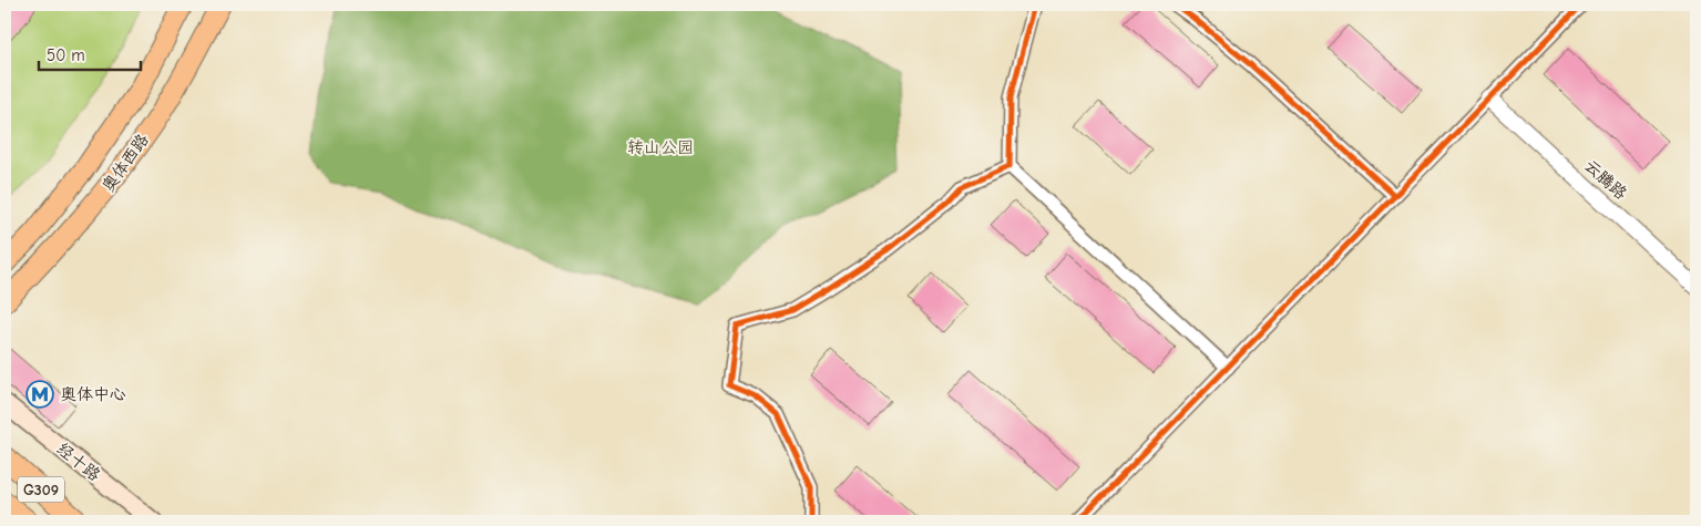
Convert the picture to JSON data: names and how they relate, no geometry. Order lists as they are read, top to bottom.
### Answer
{
  "streets": {
    "highway": ["G309"],
    "main road": ["奥体西路", "经十路"],
    "street": ["云腾路"]
  },
  "parks": ["转山公园"],
  "places": {
    "metro station": ["奥体中心"]
  },
  "scale_bar": "50 m"
}
